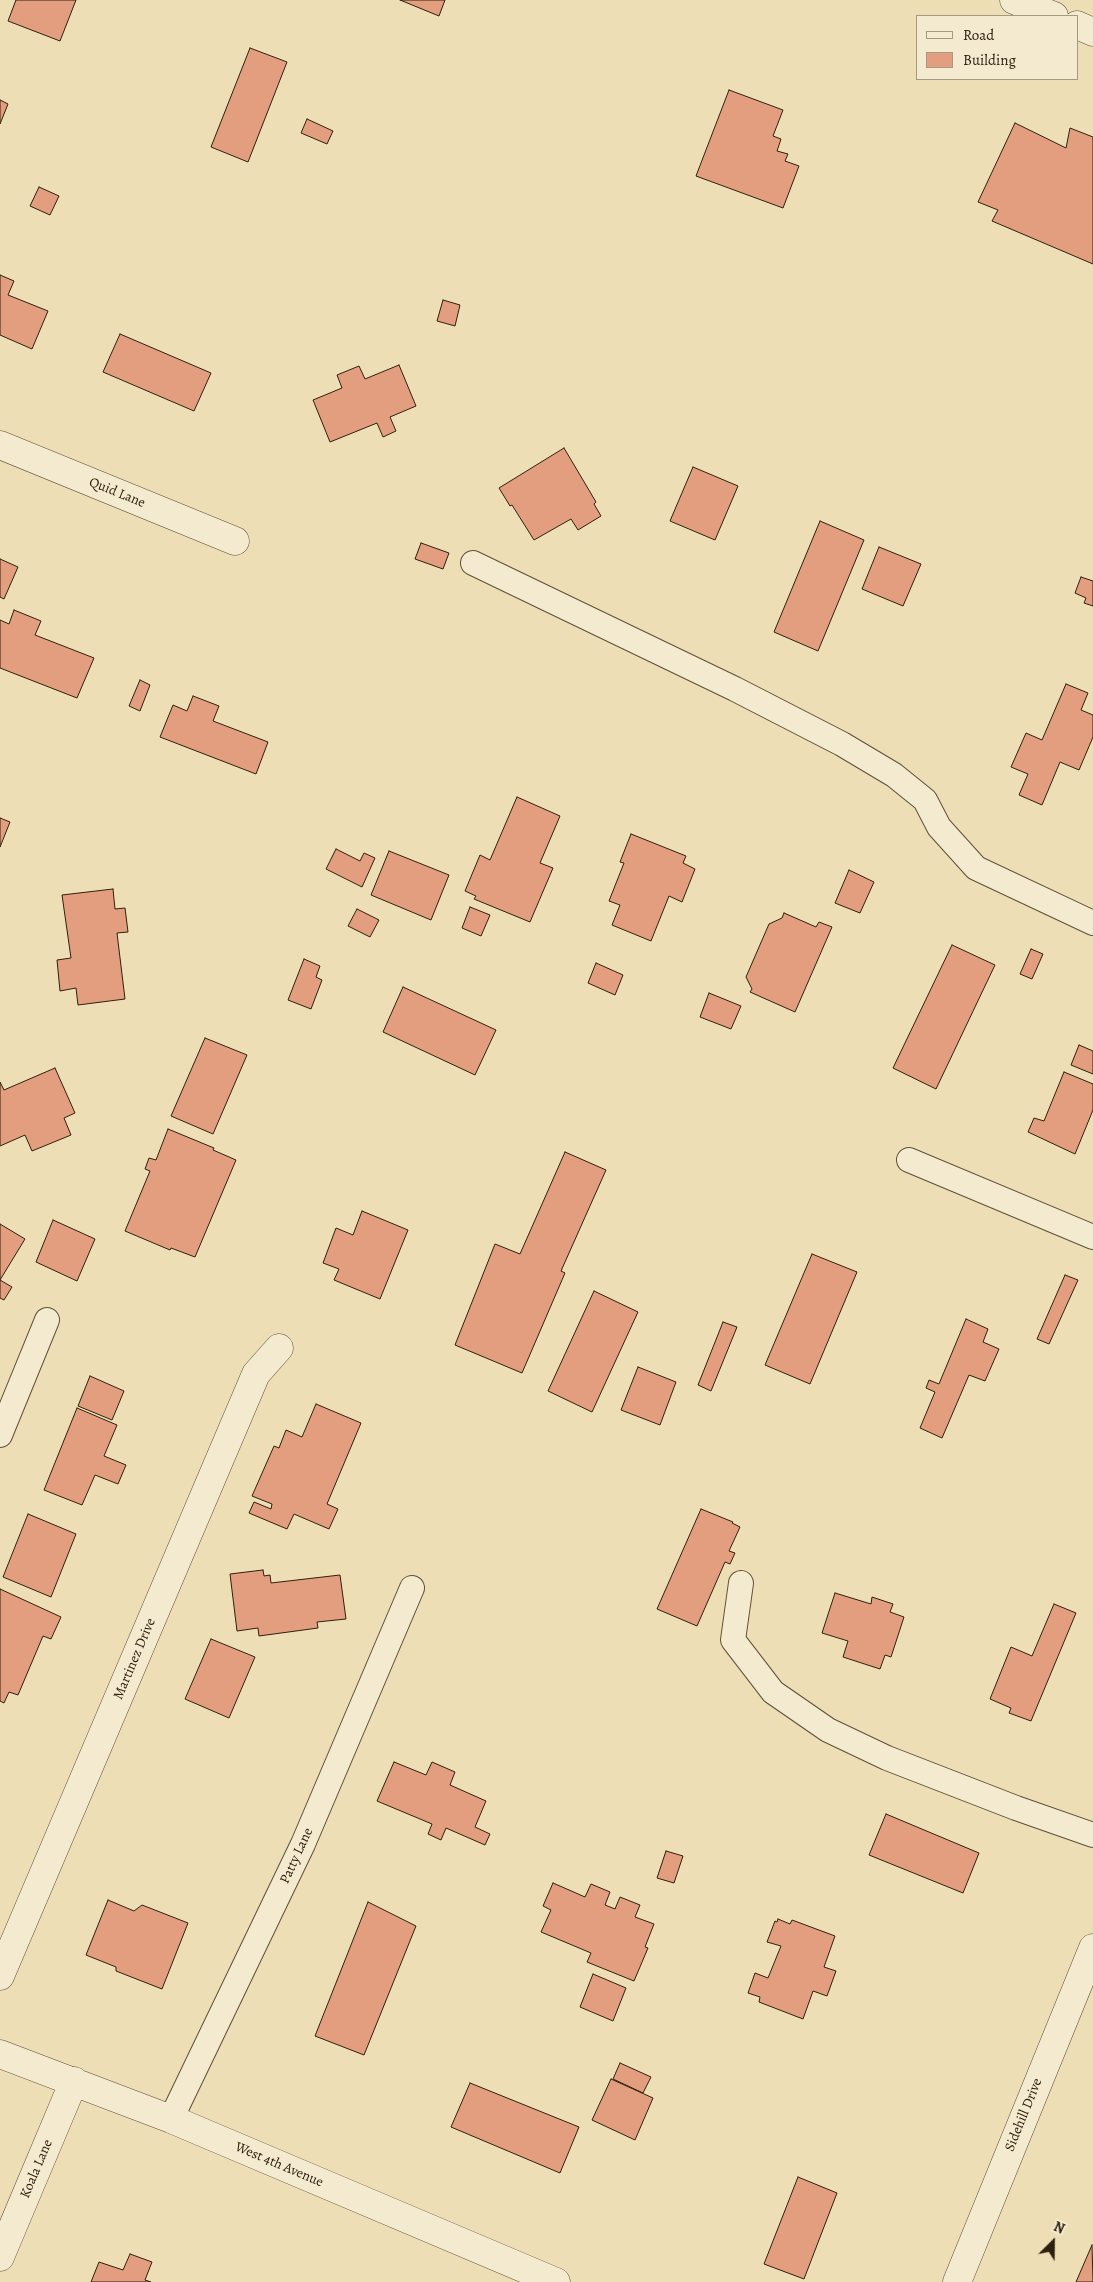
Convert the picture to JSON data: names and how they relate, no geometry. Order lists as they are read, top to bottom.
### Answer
{
  "streets": {
    "street": [
      "Quid Lane",
      "Martinez Drive",
      "Sidehill Drive",
      "West 4th Avenue",
      "Koala Lane"
    ],
    "lane": ["Patty Lane"]
  },
  "crossings": [
    ["Patty Lane", "West 4th Avenue"],
    ["West 4th Avenue", "Koala Lane"]
  ],
  "legend": ["Road", "Building"],
  "north": "top right"
}
